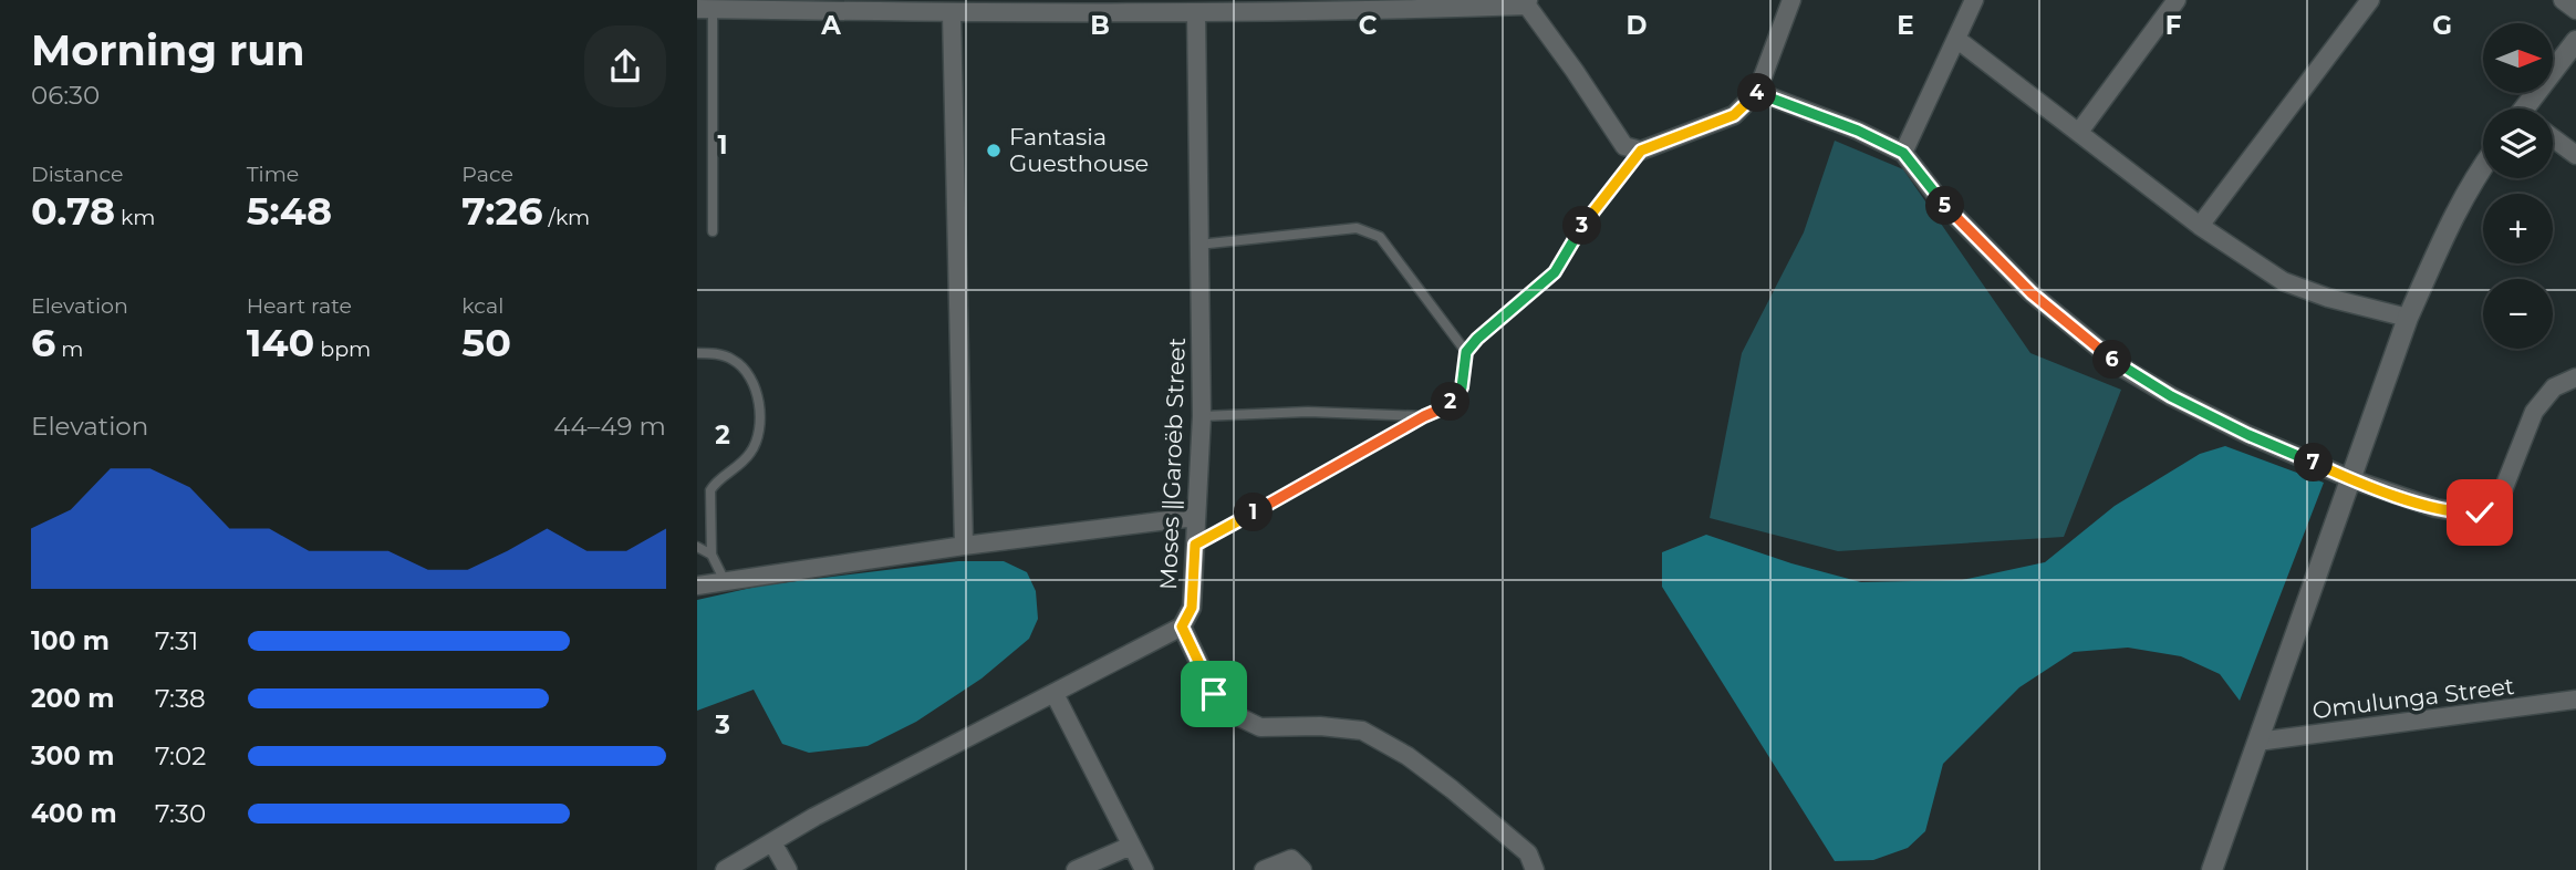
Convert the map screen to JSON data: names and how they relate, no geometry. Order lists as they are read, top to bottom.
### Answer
{
  "streets": {
    "street": ["Moses ǁGaroëb Street", "Omulunga Street"]
  },
  "places": ["Fantasia Guesthouse"],
  "north": "right",
  "page": {
    "heading": ["Morning run", "06:30"],
    "map_buttons": ["+", "−"],
    "pins": [
      "4",
      "5",
      "3",
      "6",
      "2",
      "7",
      "1"
    ],
    "stats": [
      ["Distance", "0.78 km"],
      ["Time", "5:48"],
      ["Pace", "7:26 /km"],
      ["Elevation", "6 m"],
      ["Heart rate", "140 bpm"],
      ["kcal", "50"]
    ],
    "chart": ["Elevation", "44–49 m"],
    "list": [
      {
        "name": "100 m",
        "note": "7:31"
      },
      {
        "name": "200 m",
        "note": "7:38"
      },
      {
        "name": "300 m",
        "note": "7:02"
      },
      {
        "name": "400 m",
        "note": "7:30"
      }
    ]
  },
  "grid": {
    "columns": [
      "A",
      "B",
      "C",
      "D",
      "E",
      "F",
      "G"
    ],
    "rows": ["1", "2", "3"]
  }
}
